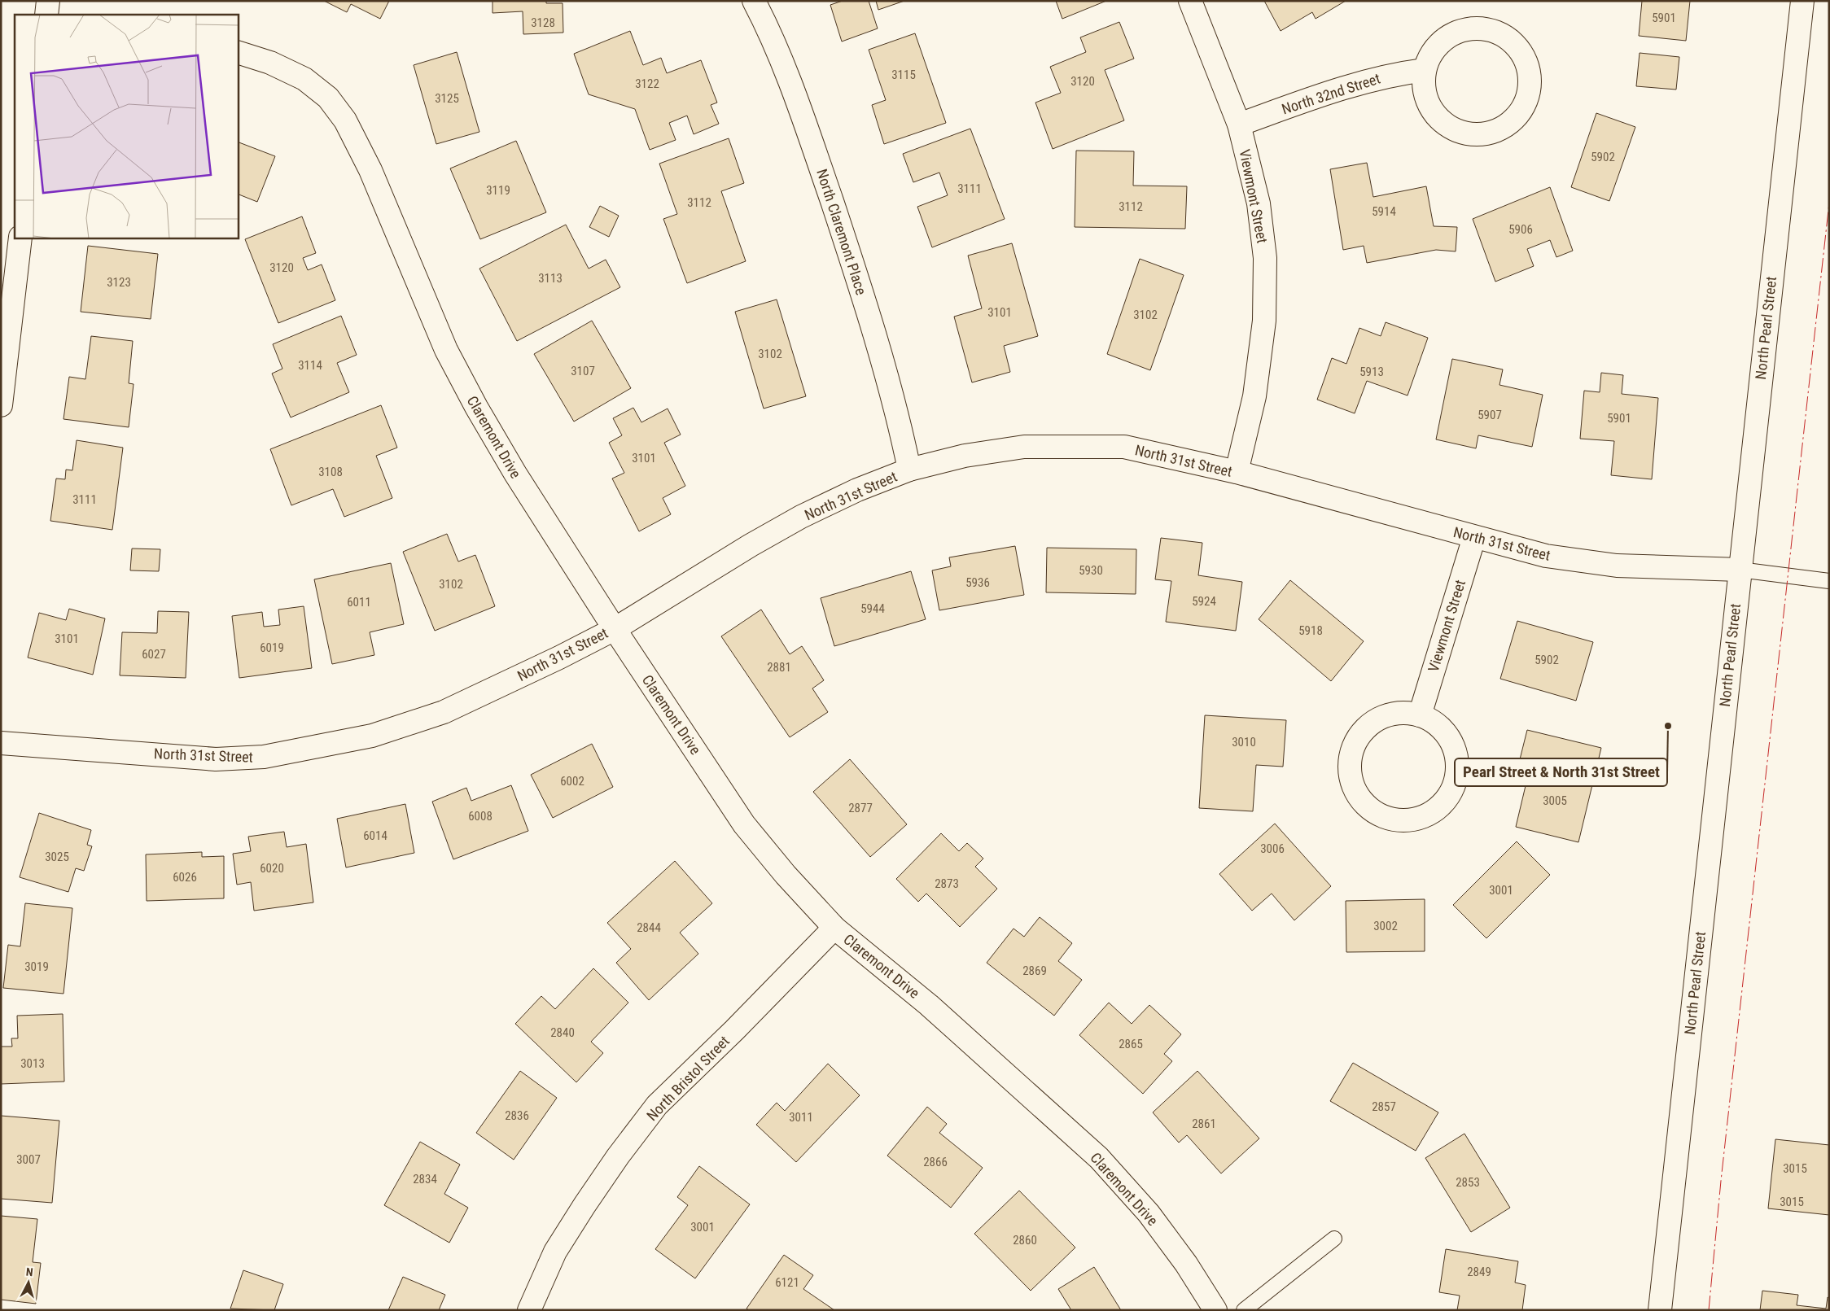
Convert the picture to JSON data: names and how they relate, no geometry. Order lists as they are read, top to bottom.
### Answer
{
  "streets": {
    "street": [
      "North 32nd Street",
      "Viewmont Street",
      "North Claremont Place",
      "North Pearl Street",
      "Claremont Drive",
      "North 31st Street",
      "North Bristol Street"
    ]
  },
  "crossings": [
    ["North 32nd Street", "Viewmont Street"],
    ["Viewmont Street", "North 31st Street"],
    ["North Claremont Place", "North 31st Street"],
    ["North Pearl Street", "North 31st Street"],
    ["Claremont Drive", "North 31st Street"],
    ["Claremont Drive", "North Bristol Street"]
  ],
  "places": ["Pearl Street & North 31st Street"],
  "house_numbers": [
    "5901",
    "3128",
    "3115",
    "3120",
    "3122",
    "3125",
    "5902",
    "3111",
    "3119",
    "3112",
    "3112",
    "5914",
    "5906",
    "3120",
    "3113",
    "3123",
    "3101",
    "3102",
    "3102",
    "3114",
    "3107",
    "5913",
    "5907",
    "5901",
    "3101",
    "3108",
    "3111",
    "5930",
    "5936",
    "3102",
    "5924",
    "6011",
    "5944",
    "5918",
    "3101",
    "6019",
    "6027",
    "5902",
    "2881",
    "3010",
    "6002",
    "3005",
    "2877",
    "6008",
    "6014",
    "3006",
    "3025",
    "6020",
    "6026",
    "2873",
    "3001",
    "3002",
    "2844",
    "3019",
    "2869",
    "2840",
    "2865",
    "3013",
    "2857",
    "2836",
    "3011",
    "2861",
    "3007",
    "2866",
    "3015",
    "2834",
    "2853",
    "3015",
    "3001",
    "2860",
    "2849",
    "6121"
  ],
  "north": "top"
}
